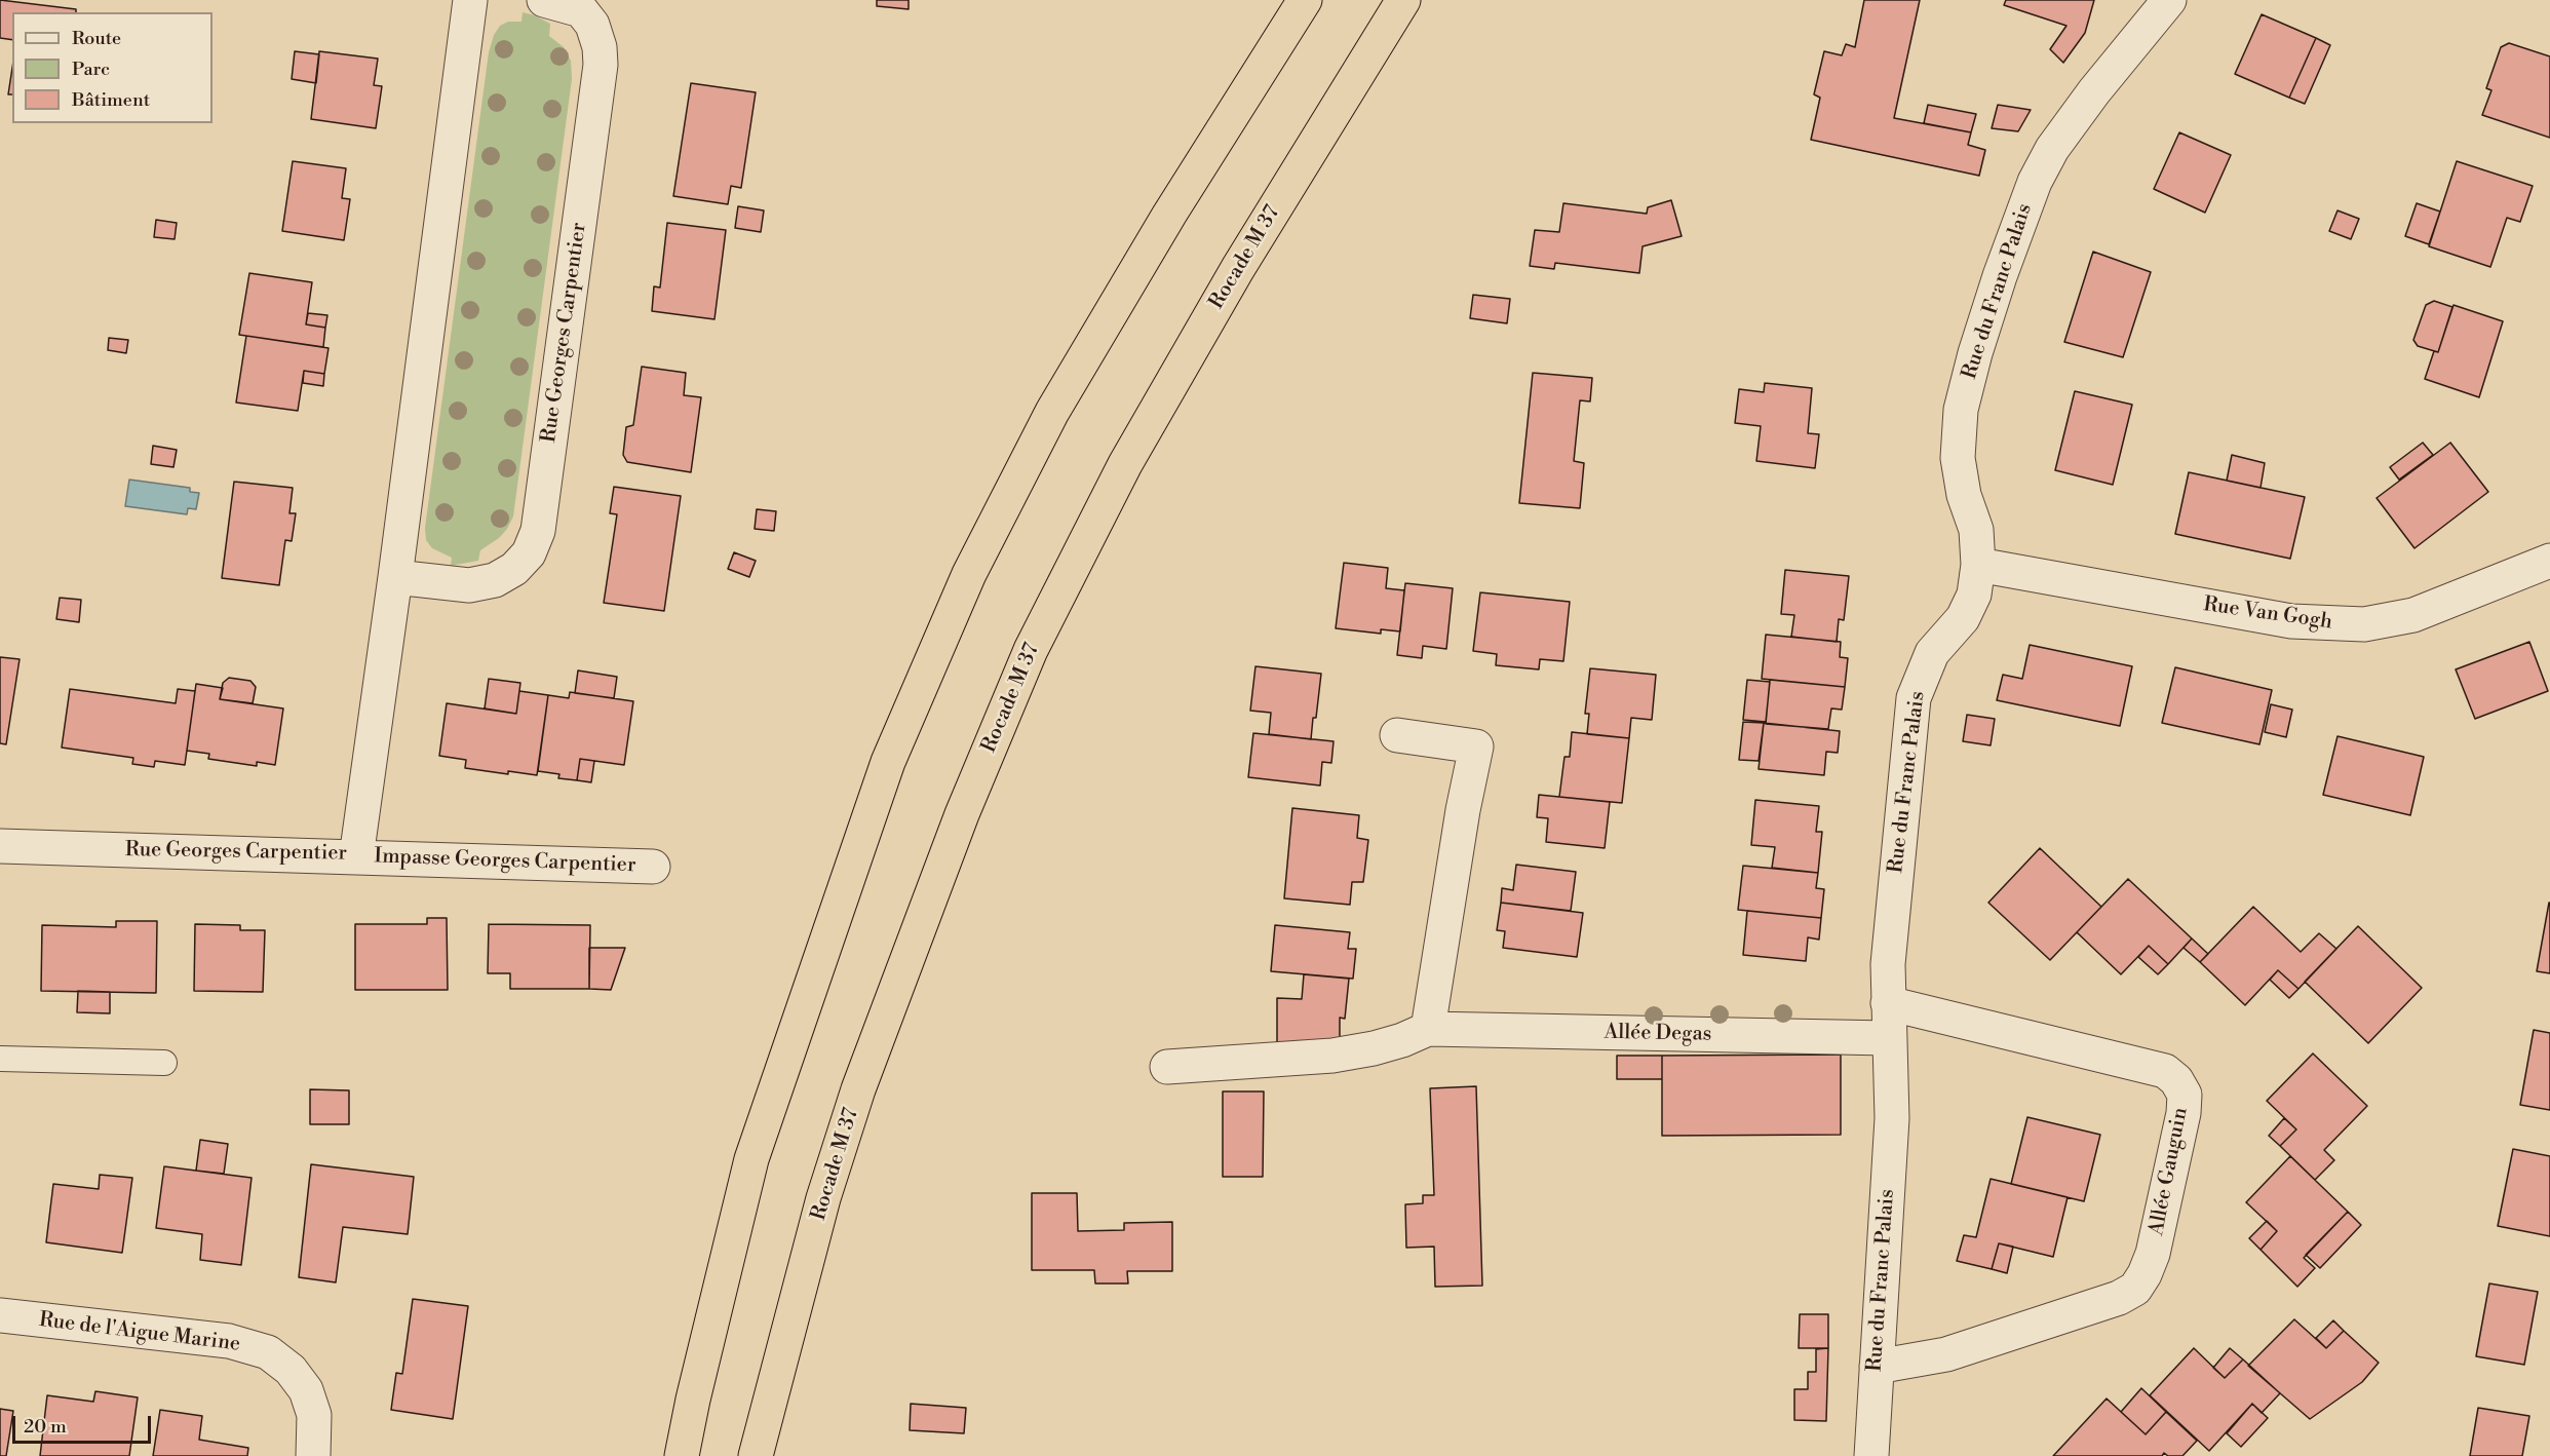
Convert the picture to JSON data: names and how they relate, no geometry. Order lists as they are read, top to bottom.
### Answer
{
  "streets": {
    "highway": ["Rocade M 37"],
    "street": [
      "Rue du Franc Palais",
      "Rue Georges Carpentier",
      "Rue Van Gogh",
      "Impasse Georges Carpentier",
      "Allée Degas",
      "Allée Gauguin",
      "Rue de l'Aigue Marine"
    ]
  },
  "crossings": [
    ["Rue du Franc Palais", "Rue Van Gogh"],
    ["Rue du Franc Palais", "Allée Degas"],
    ["Rue du Franc Palais", "Allée Gauguin"],
    ["Rue Georges Carpentier", "Impasse Georges Carpentier"]
  ],
  "legend": ["Route", "Parc", "Bâtiment"],
  "scale_bar": "20 m"
}
